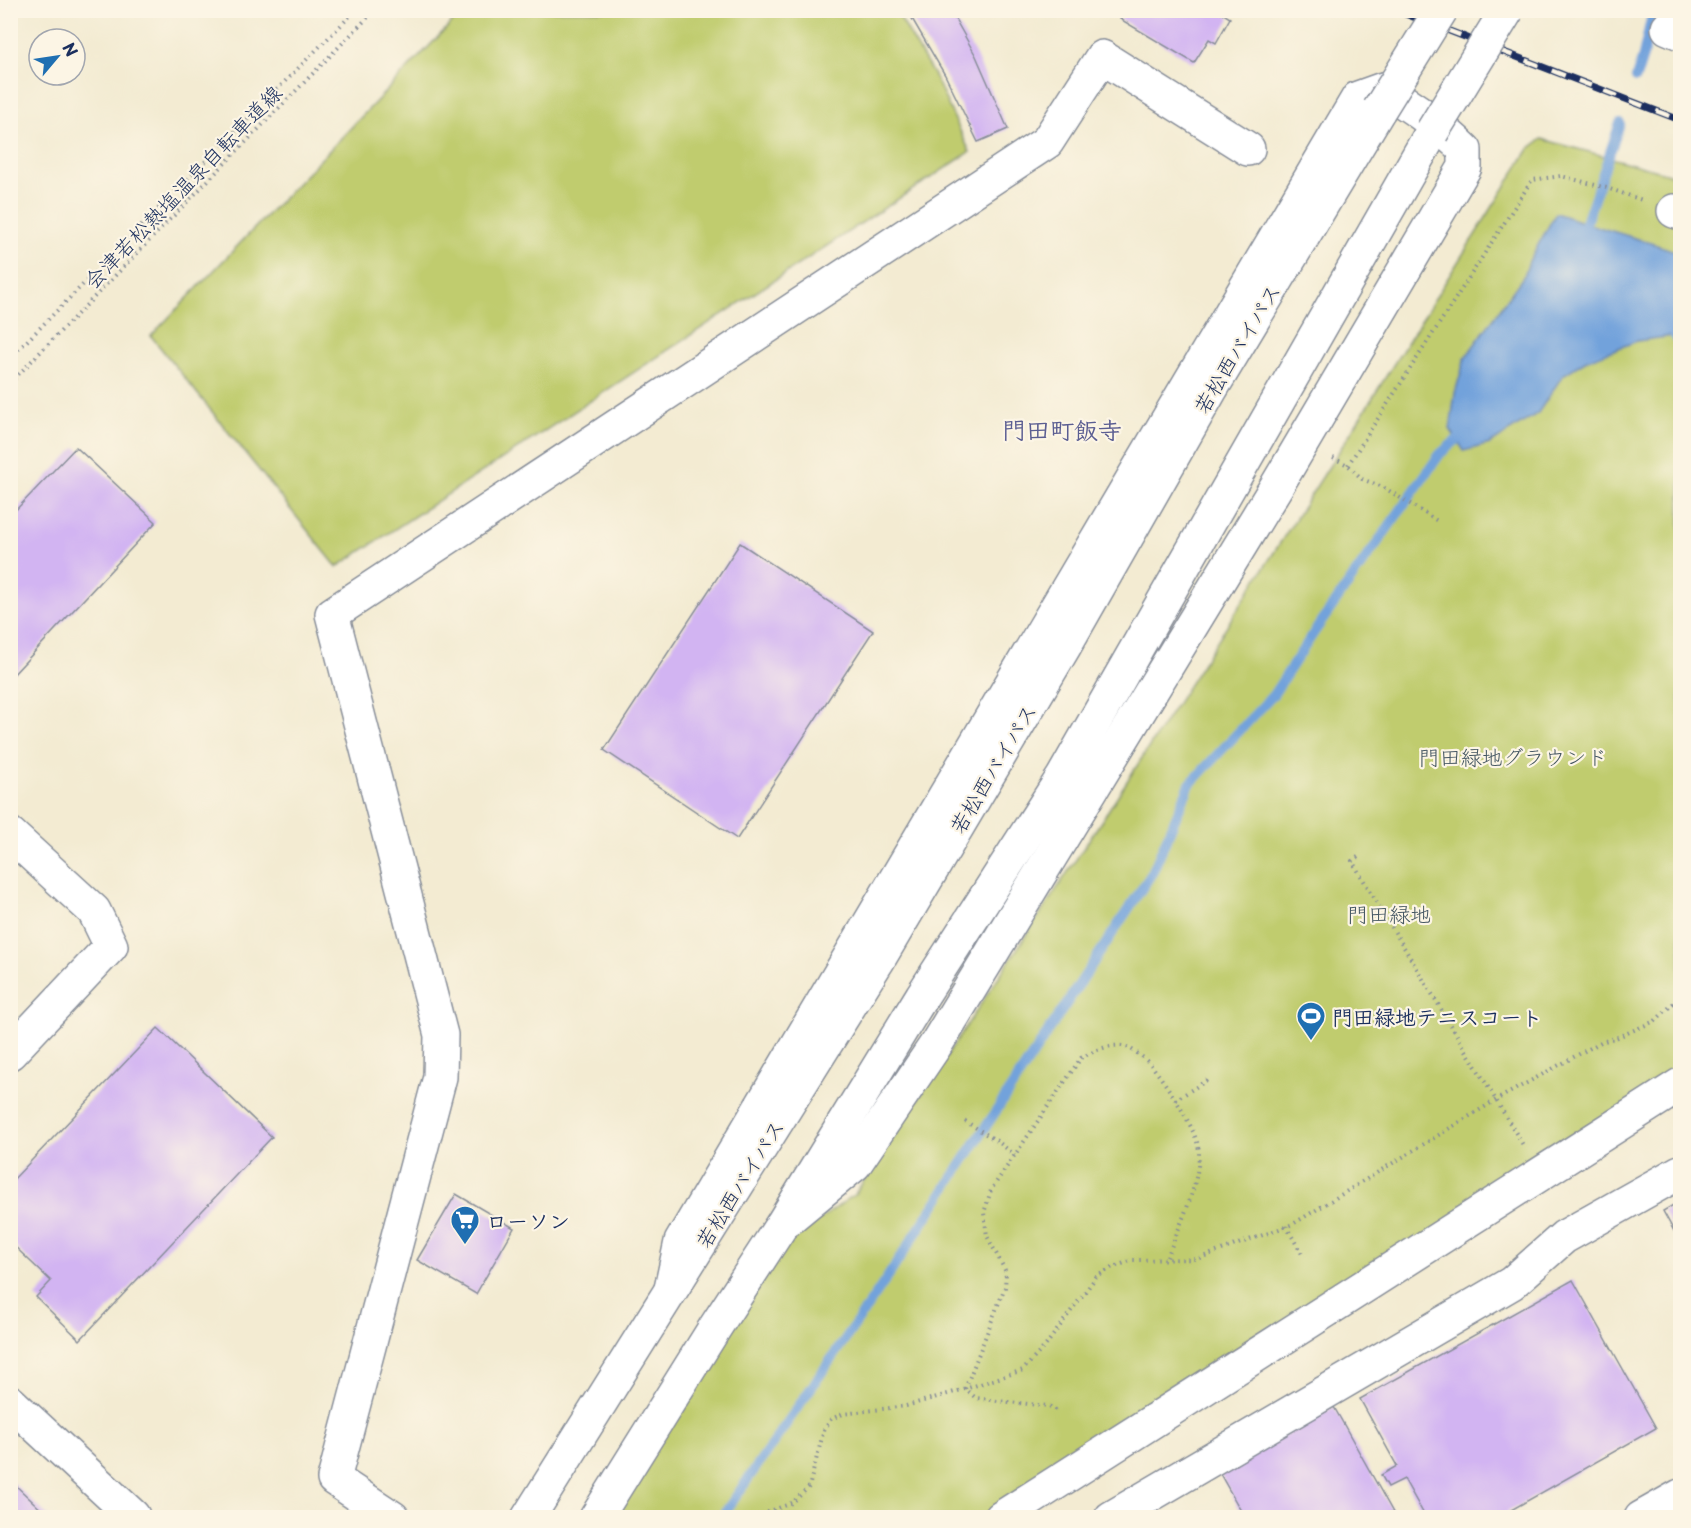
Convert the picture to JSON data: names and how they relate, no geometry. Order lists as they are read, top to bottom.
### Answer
{
  "streets": {
    "main road": ["若松西バイパス"],
    "path": ["会津若松熱塩温泉自転車道線"]
  },
  "districts": ["門田町飯寺"],
  "parks": ["門田緑地グラウンド", "門田緑地"],
  "places": {
    "sports": ["門田緑地テニスコート"],
    "supermarket": ["ローソン"]
  },
  "north": "top right"
}
